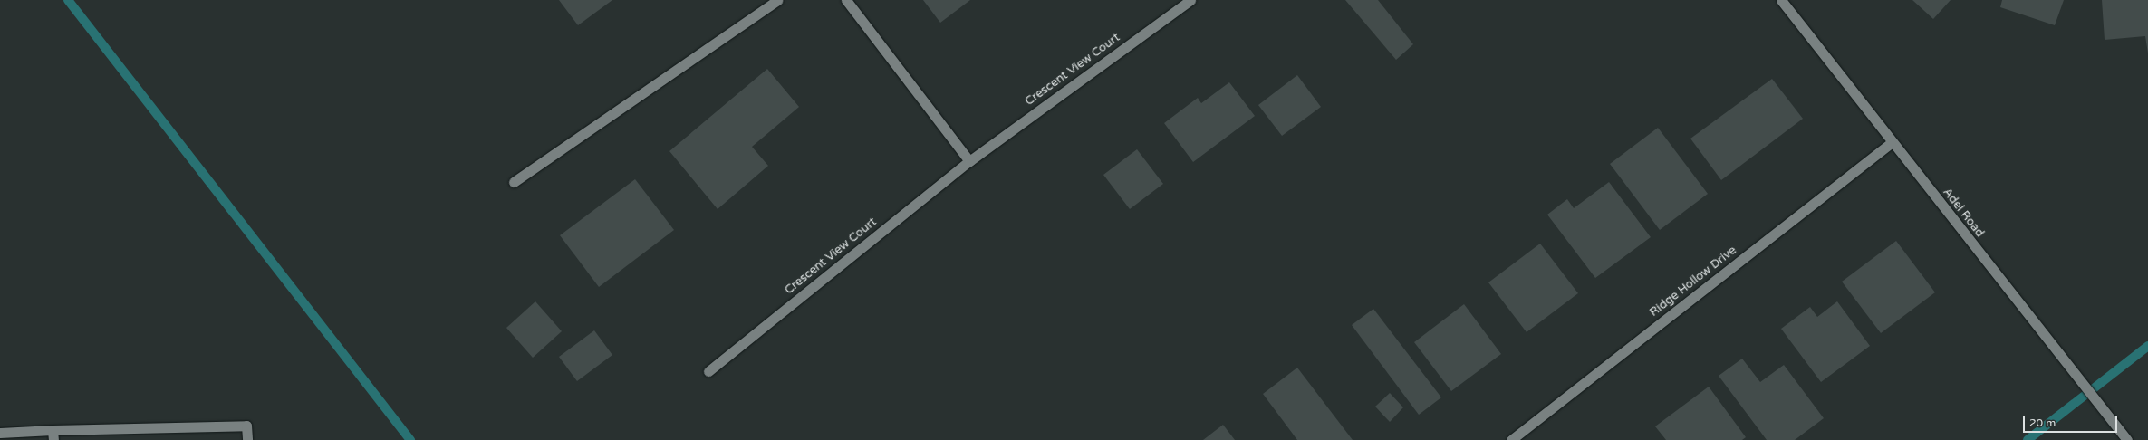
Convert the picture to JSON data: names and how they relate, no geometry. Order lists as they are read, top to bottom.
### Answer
{
  "streets": {
    "street": ["Crescent View Court", "Adel Road", "Ridge Hollow Drive"]
  },
  "crossings": [
    ["Adel Road", "Ridge Hollow Drive"]
  ],
  "scale_bar": "20 m"
}
